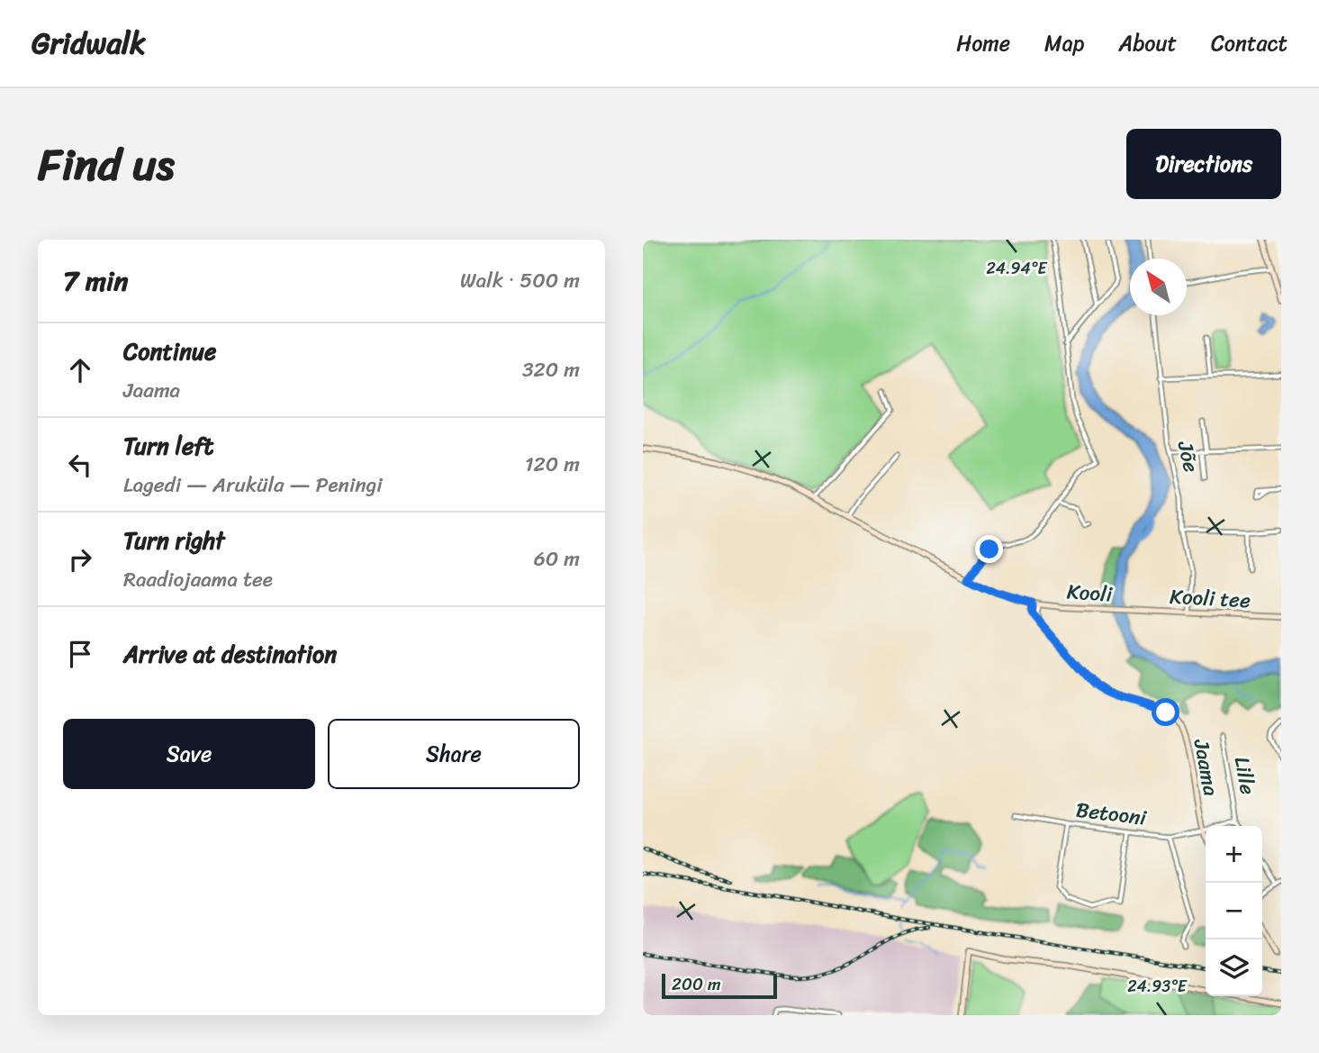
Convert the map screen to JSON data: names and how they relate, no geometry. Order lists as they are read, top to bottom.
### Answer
{
  "streets": {
    "street": [
      "Jõe",
      "Kooli",
      "Kooli tee",
      "Jaama",
      "Lille",
      "Betooni"
    ]
  },
  "crossings": [
    ["Jõe", "Kooli tee"],
    ["Kooli", "Kooli tee"],
    ["Kooli", "Jaama"],
    ["Jaama", "Lille"],
    ["Jaama", "Betooni"],
    ["Lille", "Betooni"]
  ],
  "scale_bar": "200 m",
  "north": "top left",
  "page": {
    "header": "Gridwalk",
    "nav": [
      "Home",
      "Map",
      "About",
      "Contact"
    ],
    "title": "Find us",
    "buttons": [
      "Directions",
      ["Save", "Share"]
    ],
    "heading": ["7 min", "Walk · 500 m"],
    "list": [
      ["Continue", "Jaama", "320 m"],
      ["Turn left", "Lagedi — Aruküla — Peningi", "120 m"],
      ["Turn right", "Raadiojaama tee", "60 m"],
      "Arrive at destination"
    ],
    "map_buttons": ["+", "−"],
    "scale": "200 m"
  },
  "coordinates": ["24.94°E", "24.93°E"]
}
